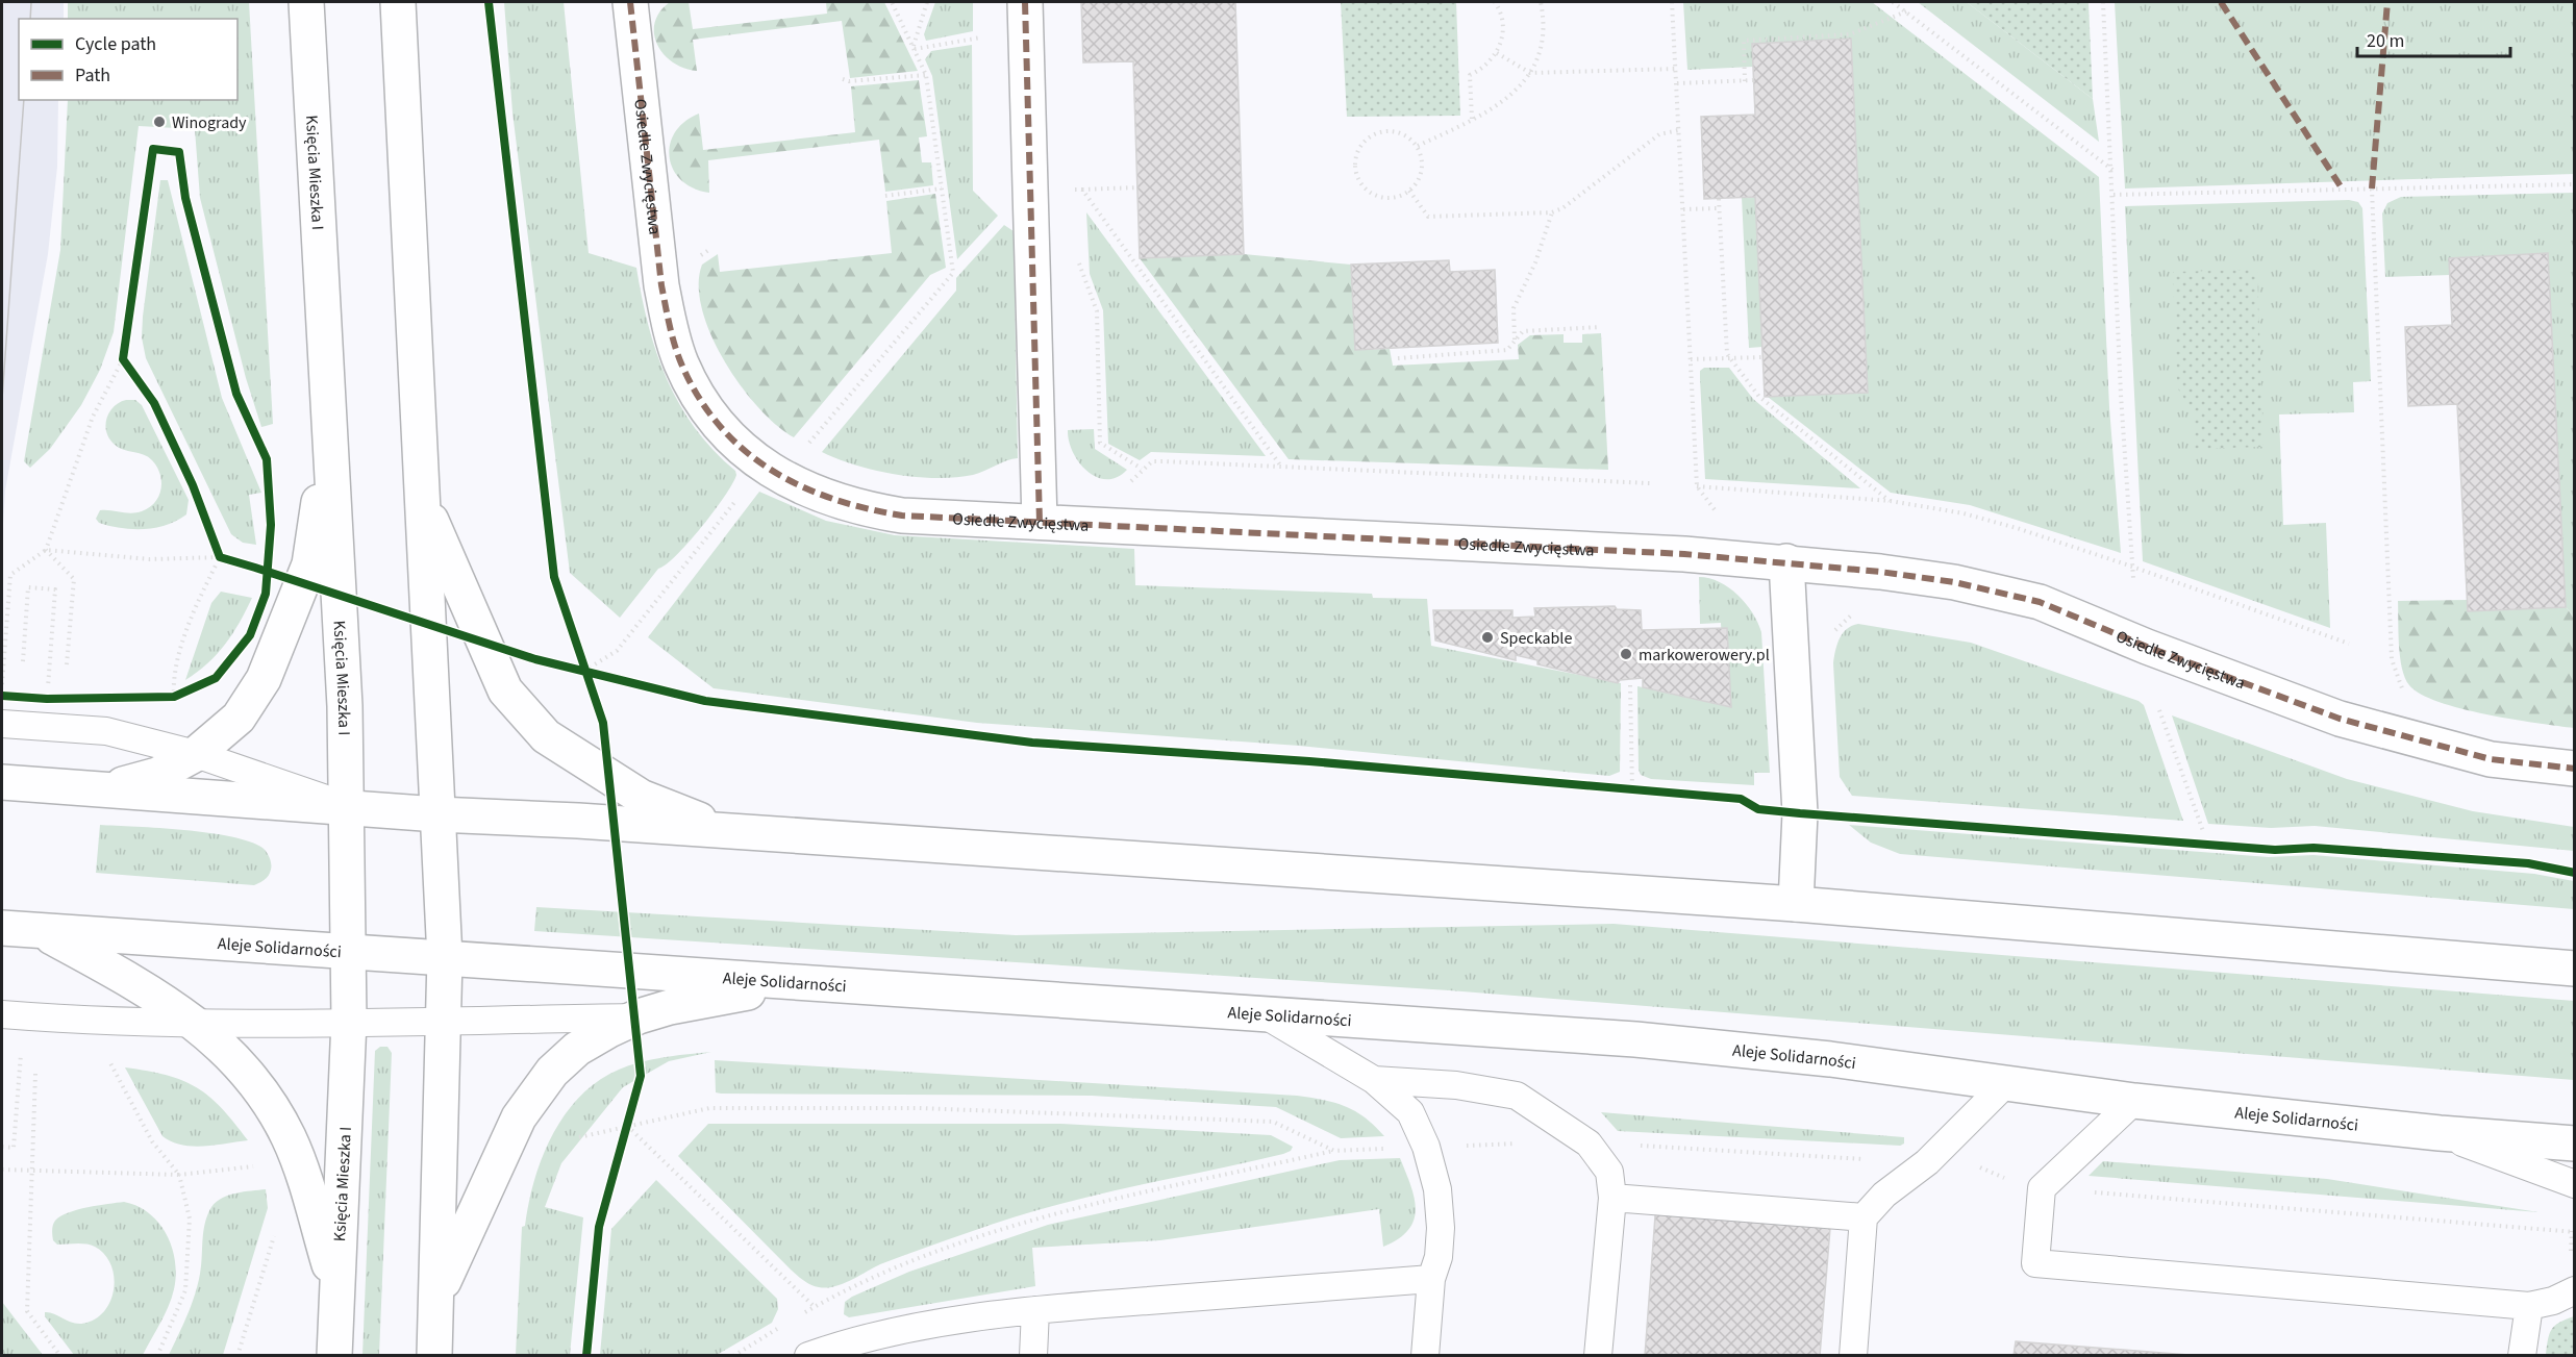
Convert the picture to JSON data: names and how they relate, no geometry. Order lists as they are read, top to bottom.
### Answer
{
  "streets": {
    "street": ["Osiedle Zwycięstwa", "Księcia Mieszka I", "Aleje Solidarności"]
  },
  "crossings": [
    ["Księcia Mieszka I", "Aleje Solidarności"]
  ],
  "places": ["Winogrady", "Speckable", "markowerowery.pl"],
  "legend": ["Cycle path", "Path"],
  "scale_bar": "20 m"
}
